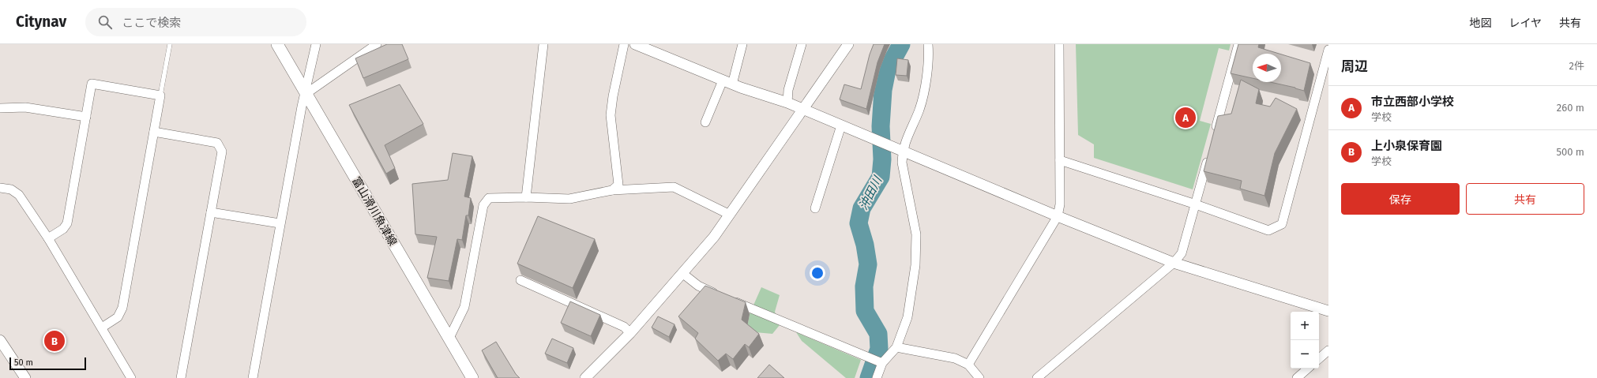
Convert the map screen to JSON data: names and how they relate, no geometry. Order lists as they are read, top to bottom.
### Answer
{
  "streets": {
    "main road": ["富山滑川魚津線"]
  },
  "water": ["沖田川"],
  "scale_bar": "50 m",
  "north": "left",
  "page": {
    "header": "Citynav",
    "search": "ここで検索",
    "nav": ["地図", "レイヤ", "共有"],
    "heading": ["周辺", "2件"],
    "list": [
      {
        "mark": "A",
        "name": "市立西部小学校",
        "note": "学校",
        "value": "260 m"
      },
      {
        "mark": "B",
        "name": "上小泉保育園",
        "note": "学校",
        "value": "500 m"
      }
    ],
    "pins": ["A", "B"],
    "buttons": ["保存", "共有"],
    "map_buttons": ["+", "−"],
    "scale": "50 m"
  }
}
